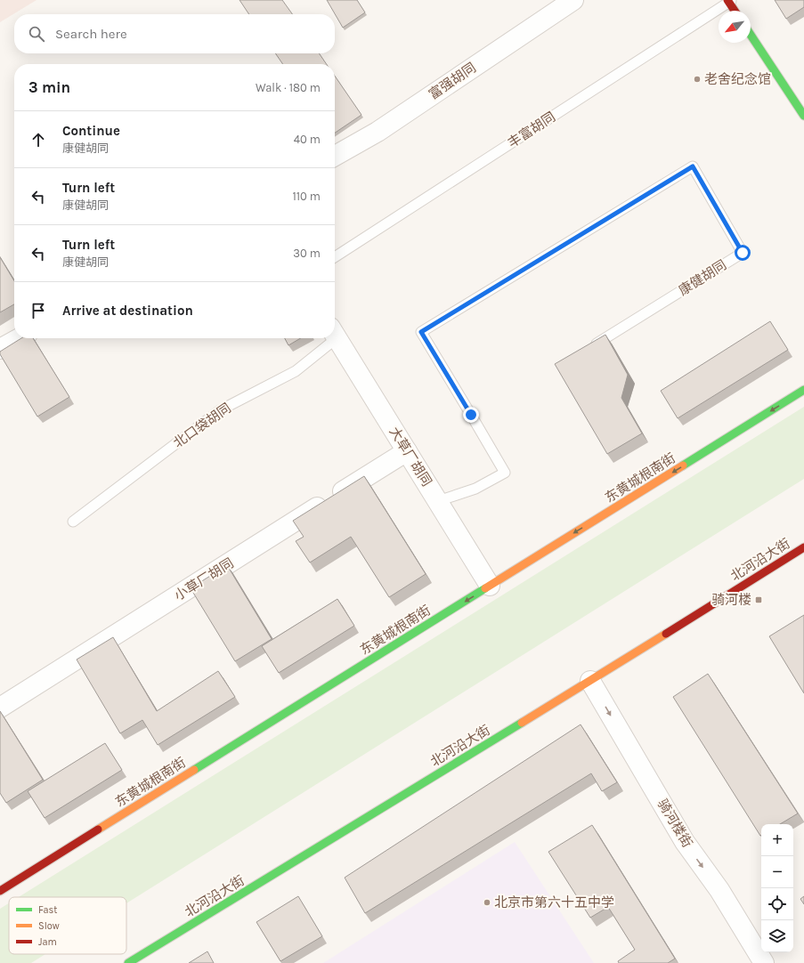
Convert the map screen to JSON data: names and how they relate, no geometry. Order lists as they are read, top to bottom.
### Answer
{
  "streets": {
    "street": [
      "富强胡同",
      "大草厂胡同",
      "东黄城根南街",
      "北河沿大街",
      "小草厂胡同",
      "骑河楼街"
    ],
    "lane": ["丰富胡同", "康健胡同", "北口袋胡同"]
  },
  "crossings": [
    ["康健胡同", "大草厂胡同"],
    ["大草厂胡同", "东黄城根南街"],
    ["大草厂胡同", "小草厂胡同"],
    ["北河沿大街", "骑河楼街"]
  ],
  "one_way": ["东黄城根南街", "骑河楼街"],
  "places": {
    "other": ["老舍纪念馆", "北京市第六十五中学"],
    "transit": ["骑河楼"]
  },
  "legend": ["Fast", "Slow", "Jam"],
  "north": "bottom left",
  "page": {
    "search": "Search here",
    "heading": ["3 min", "Walk · 180 m"],
    "list": [
      ["Continue", "康健胡同", "40 m"],
      ["Turn left", "康健胡同", "110 m"],
      ["Turn left", "康健胡同", "30 m"],
      "Arrive at destination"
    ],
    "map_buttons": ["+", "−"]
  }
}
